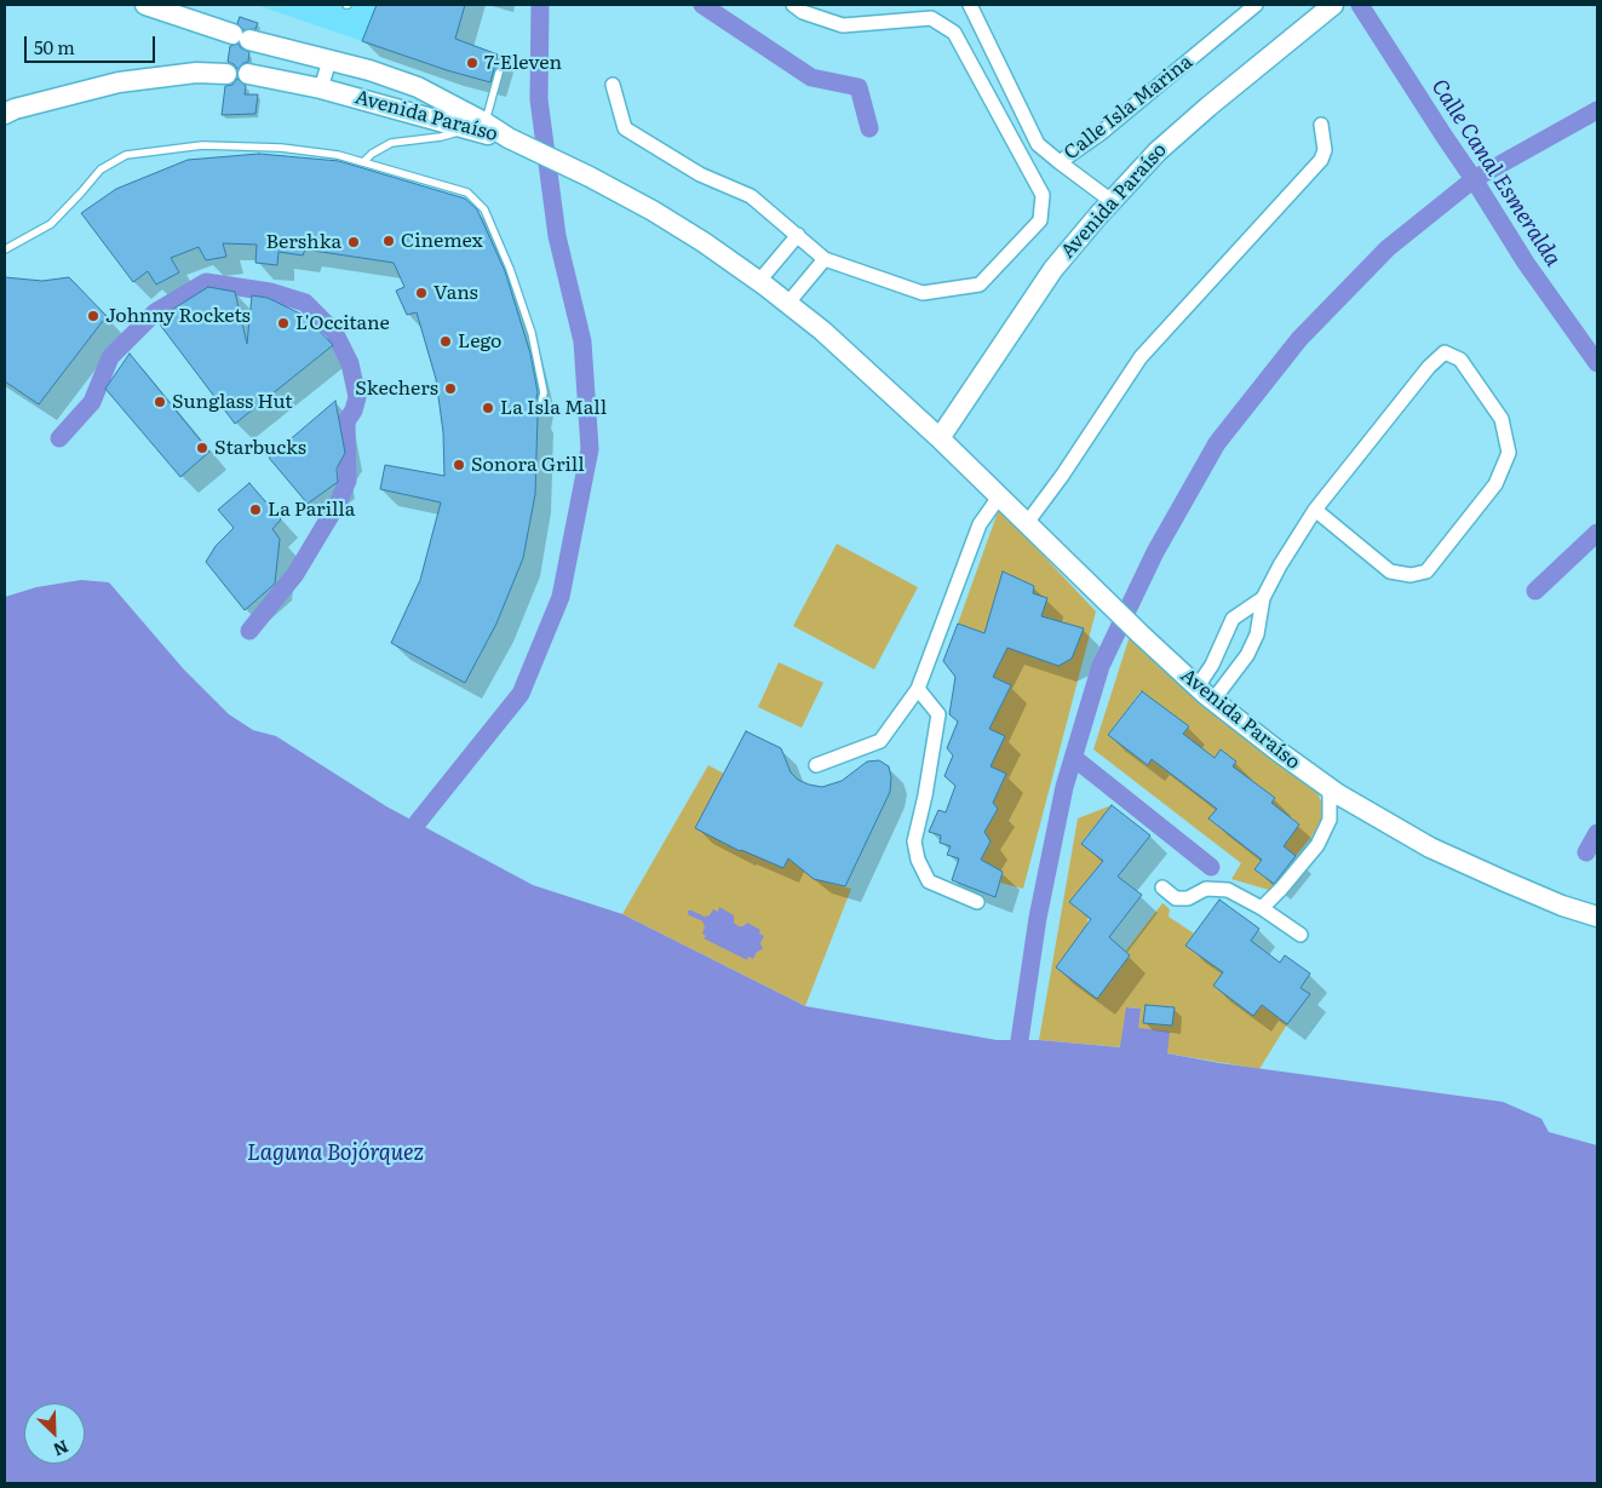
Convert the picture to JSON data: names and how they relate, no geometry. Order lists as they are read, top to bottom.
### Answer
{
  "streets": {
    "street": ["Calle Isla Marina", "Avenida Paraíso"]
  },
  "water": ["Calle Canal Esmeralda", "Laguna Bojórquez"],
  "places": [
    "7-Eleven",
    "Cinemex",
    "Bershka",
    "Vans",
    "Johnny Rockets",
    "L'Occitane",
    "Lego",
    "Skechers",
    "Sunglass Hut",
    "La Isla Mall",
    "Starbucks",
    "Sonora Grill",
    "La Parilla"
  ],
  "scale_bar": "50 m",
  "north": "bottom right"
}
